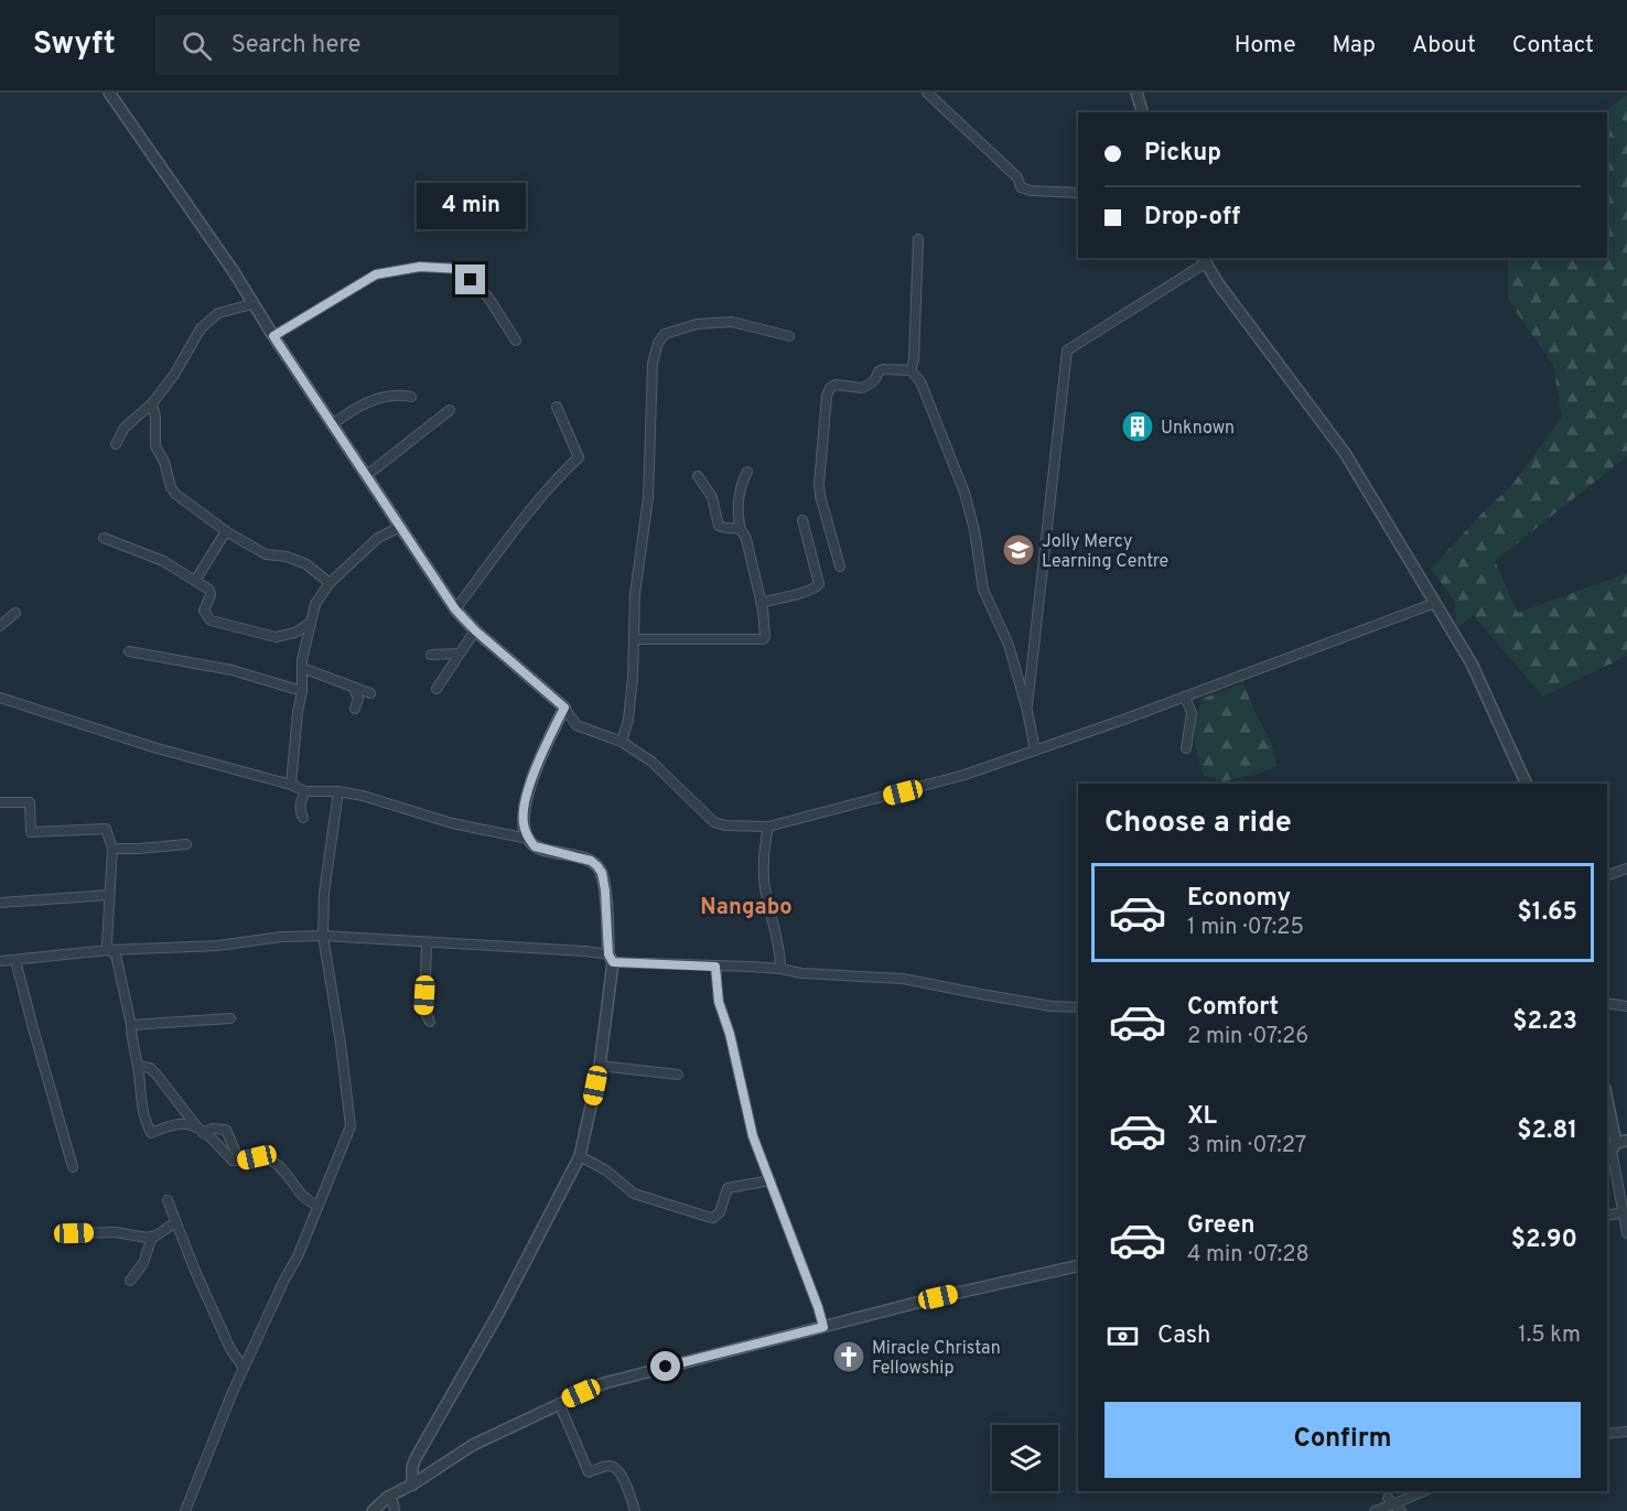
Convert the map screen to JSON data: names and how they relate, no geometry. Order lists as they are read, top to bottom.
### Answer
{
  "districts": ["Nangabo"],
  "places": {
    "building": ["Unknown"],
    "school or university": ["Jolly Mercy Learning Centre"],
    "church": ["Miracle Christan Fellowship"]
  },
  "page": {
    "header": "Swyft",
    "search": "Search here",
    "nav": [
      "Home",
      "Map",
      "About",
      "Contact"
    ],
    "banner": ["Pickup", "Drop-off"],
    "bubble": "4 min",
    "heading": "Choose a ride",
    "list": [
      {
        "name": "Economy",
        "note": "1 min · 07:25",
        "value": "$1.65"
      },
      {
        "name": "Comfort",
        "note": "2 min · 07:26",
        "value": "$2.23"
      },
      {
        "name": "XL",
        "note": "3 min · 07:27",
        "value": "$2.81"
      },
      {
        "name": "Green",
        "note": "4 min · 07:28",
        "value": "$2.90"
      }
    ],
    "pay": ["Cash", "1.5 km"],
    "buttons": "Confirm"
  }
}
